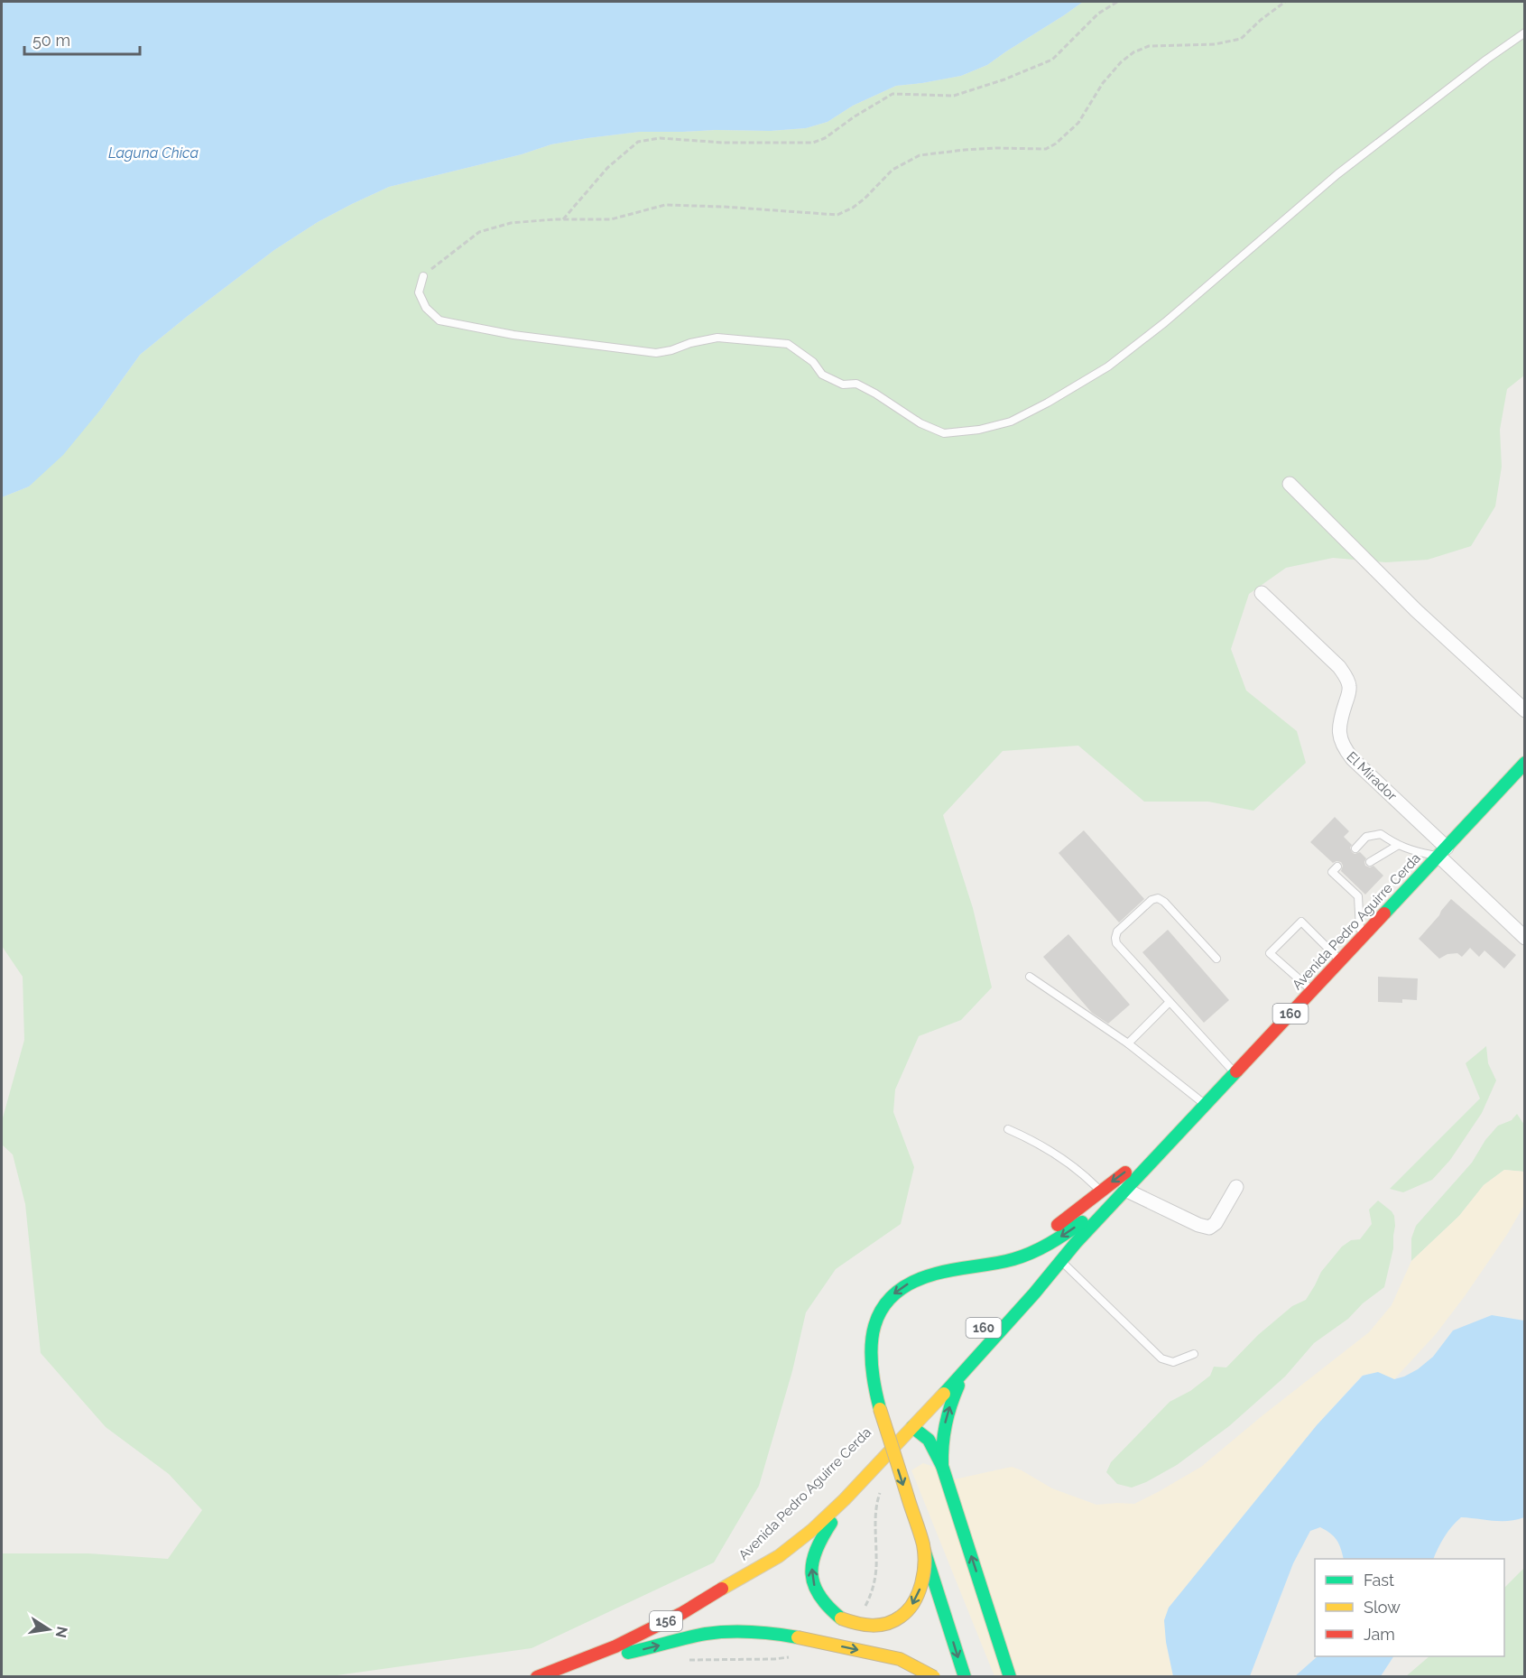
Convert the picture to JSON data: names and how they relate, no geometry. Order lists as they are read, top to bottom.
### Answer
{
  "streets": {
    "main road": ["Avenida Pedro Aguirre Cerda", "160", "156"],
    "street": ["El Mirador"]
  },
  "crossings": [
    ["El Mirador", "Avenida Pedro Aguirre Cerda"],
    ["Avenida Pedro Aguirre Cerda", "156"]
  ],
  "water": ["Laguna Chica"],
  "legend": ["Fast", "Slow", "Jam"],
  "scale_bar": "50 m",
  "north": "right"
}
